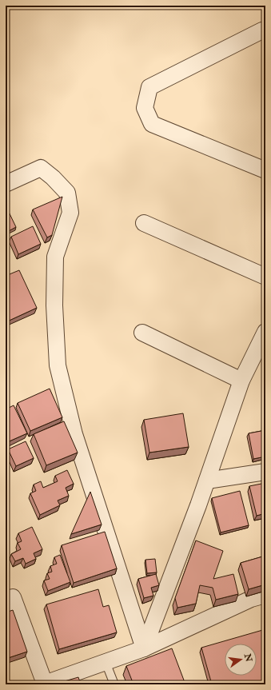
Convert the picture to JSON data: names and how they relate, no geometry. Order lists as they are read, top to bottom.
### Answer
{
  "north": "right"
}
